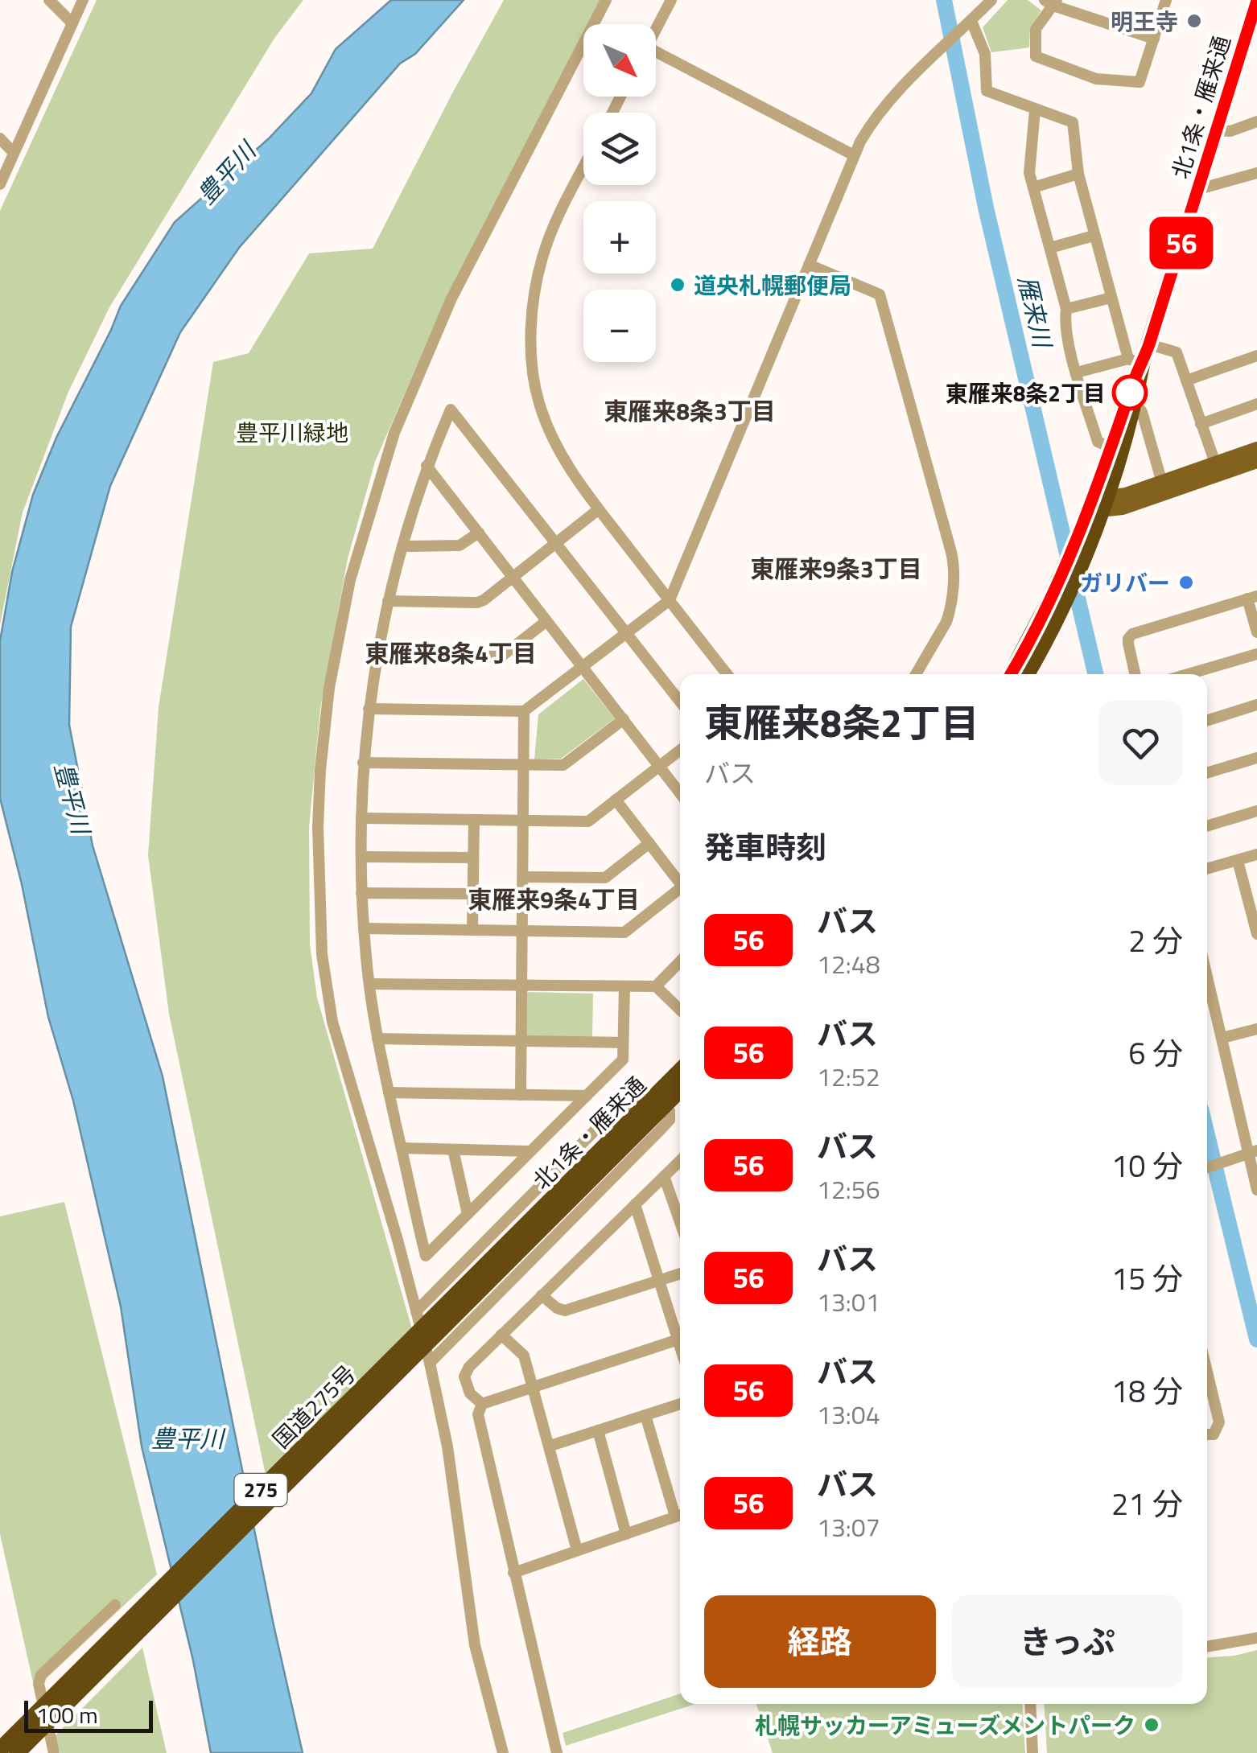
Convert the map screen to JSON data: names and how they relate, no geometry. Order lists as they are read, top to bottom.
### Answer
{
  "streets": {
    "highway": ["北1条・雁来通", "国道275号", "275"]
  },
  "crossings": [
    ["北1条・雁来通", "国道275号"]
  ],
  "districts": [
    "東雁来8条3丁目",
    "東雁来9条3丁目",
    "東雁来8条4丁目",
    "東雁来9条4丁目"
  ],
  "water": ["豊平川", "雁来川"],
  "parks": ["豊平川緑地"],
  "places": [
    "明王寺",
    "道央札幌郵便局",
    "東雁来8条2丁目",
    "ガリバー",
    "札幌サッカーアミューズメントパーク"
  ],
  "lines": ["bus line 56"],
  "scale_bar": "100 m",
  "north": "bottom right",
  "page": {
    "on_map": "56",
    "map_buttons": ["+", "−"],
    "heading": [
      ["東雁来8条2丁目", "バス"],
      "発車時刻"
    ],
    "list": [
      {
        "mark": "56",
        "name": "バス",
        "note": "12:48",
        "value": "2 分"
      },
      {
        "mark": "56",
        "name": "バス",
        "note": "12:52",
        "value": "6 分"
      },
      {
        "mark": "56",
        "name": "バス",
        "note": "12:56",
        "value": "10 分"
      },
      {
        "mark": "56",
        "name": "バス",
        "note": "13:01",
        "value": "15 分"
      },
      {
        "mark": "56",
        "name": "バス",
        "note": "13:04",
        "value": "18 分"
      },
      {
        "mark": "56",
        "name": "バス",
        "note": "13:07",
        "value": "21 分"
      }
    ],
    "buttons": ["経路", "きっぷ"],
    "scale": "100 m"
  }
}
